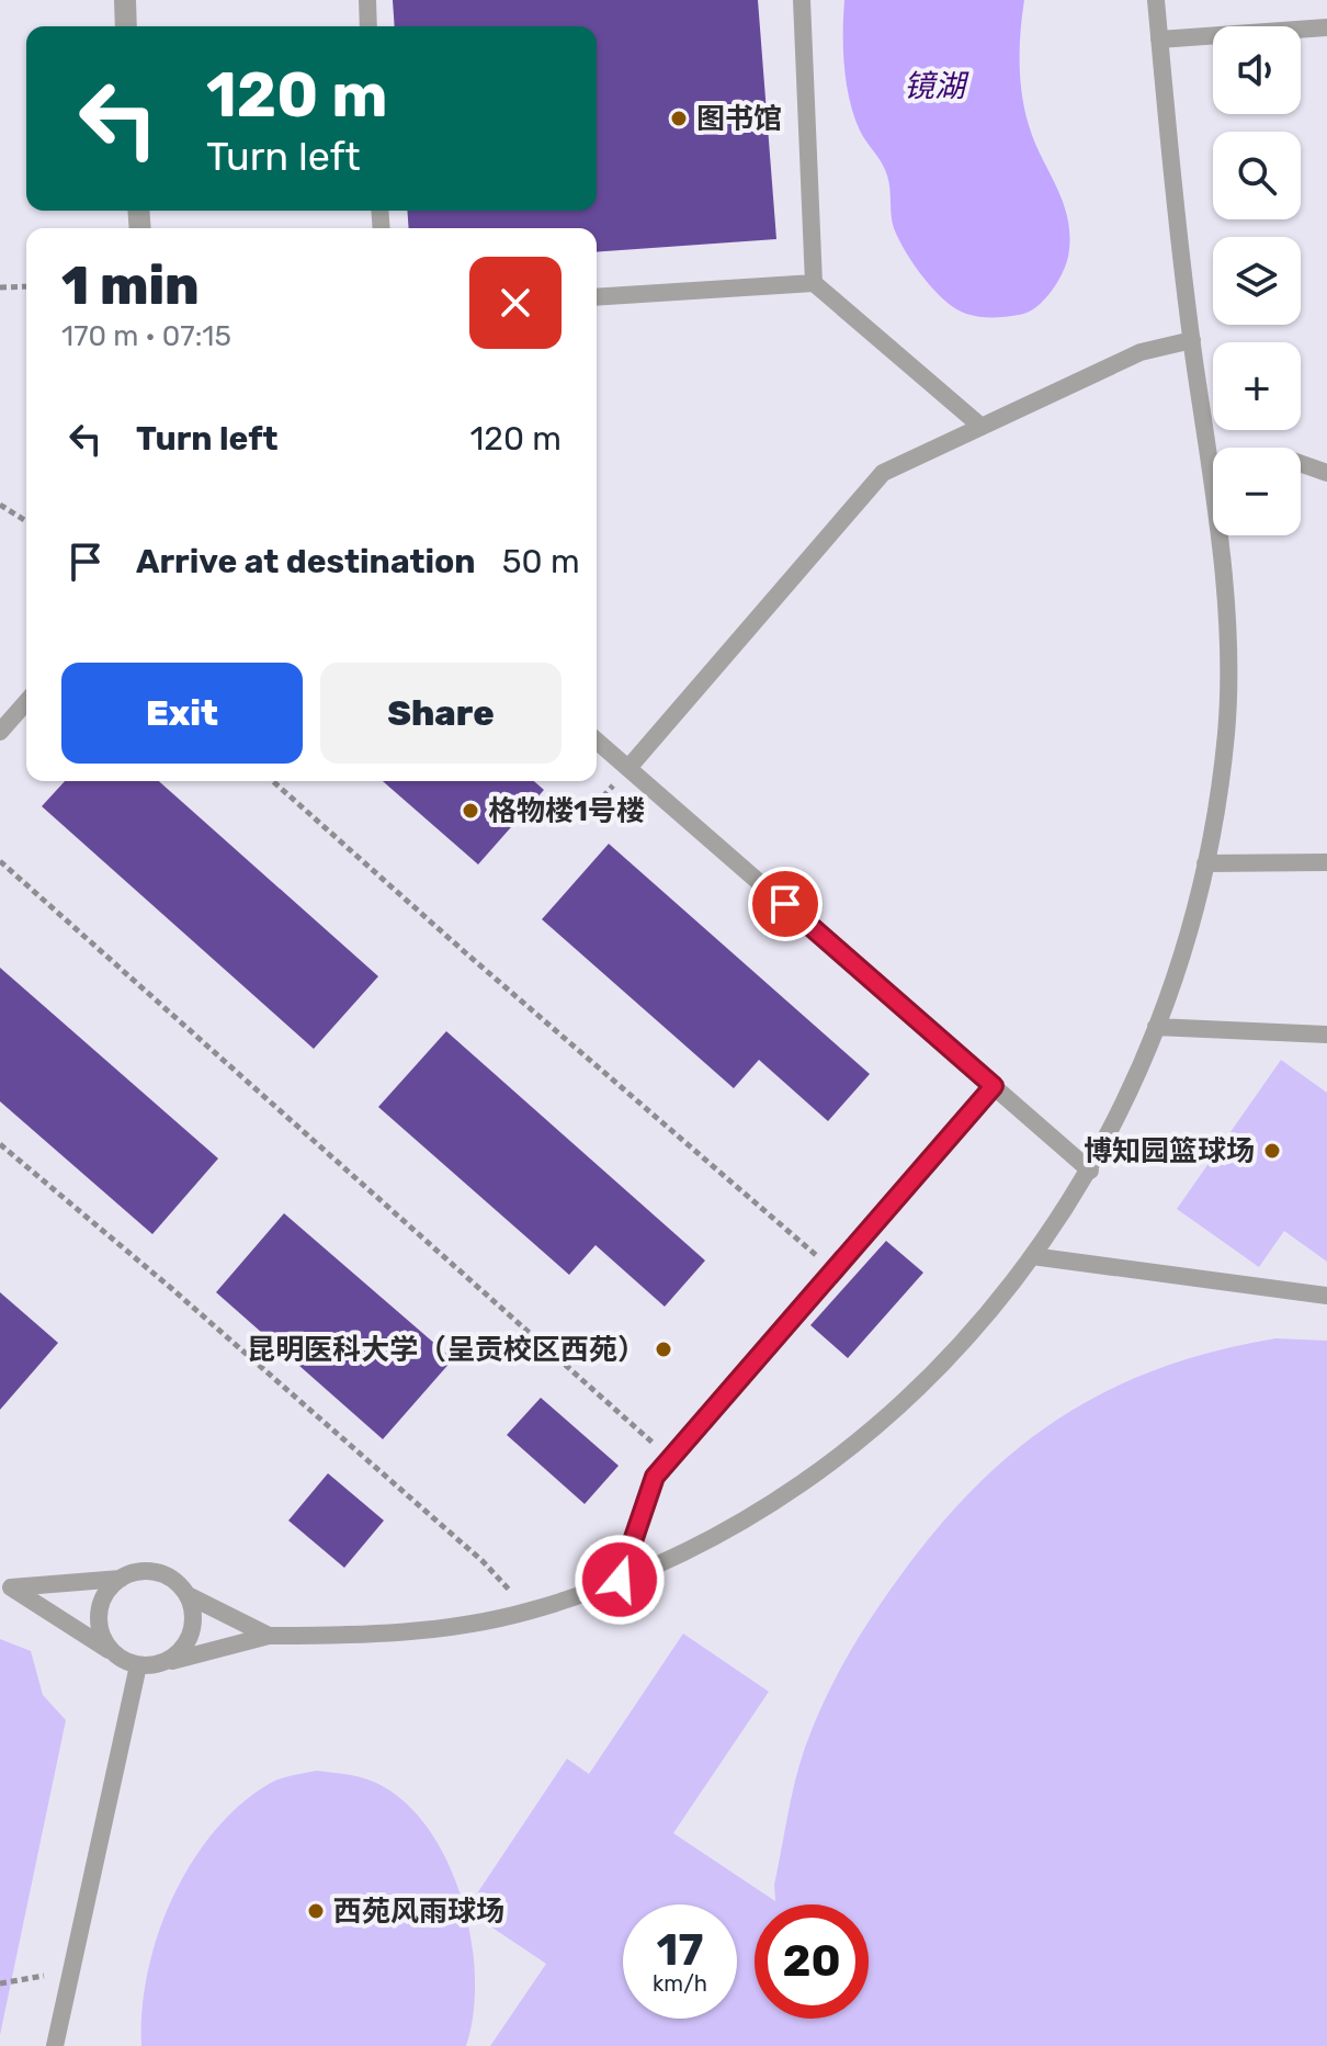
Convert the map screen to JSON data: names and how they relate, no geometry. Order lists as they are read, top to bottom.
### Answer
{
  "water": ["镜湖"],
  "places": [
    "图书馆",
    "格物楼1号楼",
    "博知园篮球场",
    "昆明医科大学（呈贡校区西苑）",
    "西苑风雨球场"
  ],
  "page": {
    "map_buttons": ["+", "−"],
    "turn": ["120 m", "Turn left"],
    "heading": ["1 min", "170 m · 07:15"],
    "list": [
      {
        "name": "Turn left",
        "value": "120 m"
      },
      {
        "name": "Arrive at destination",
        "value": "50 m"
      }
    ],
    "buttons": ["Exit", "Share"],
    "speed": "17 km/h",
    "limit": "20"
  }
}
